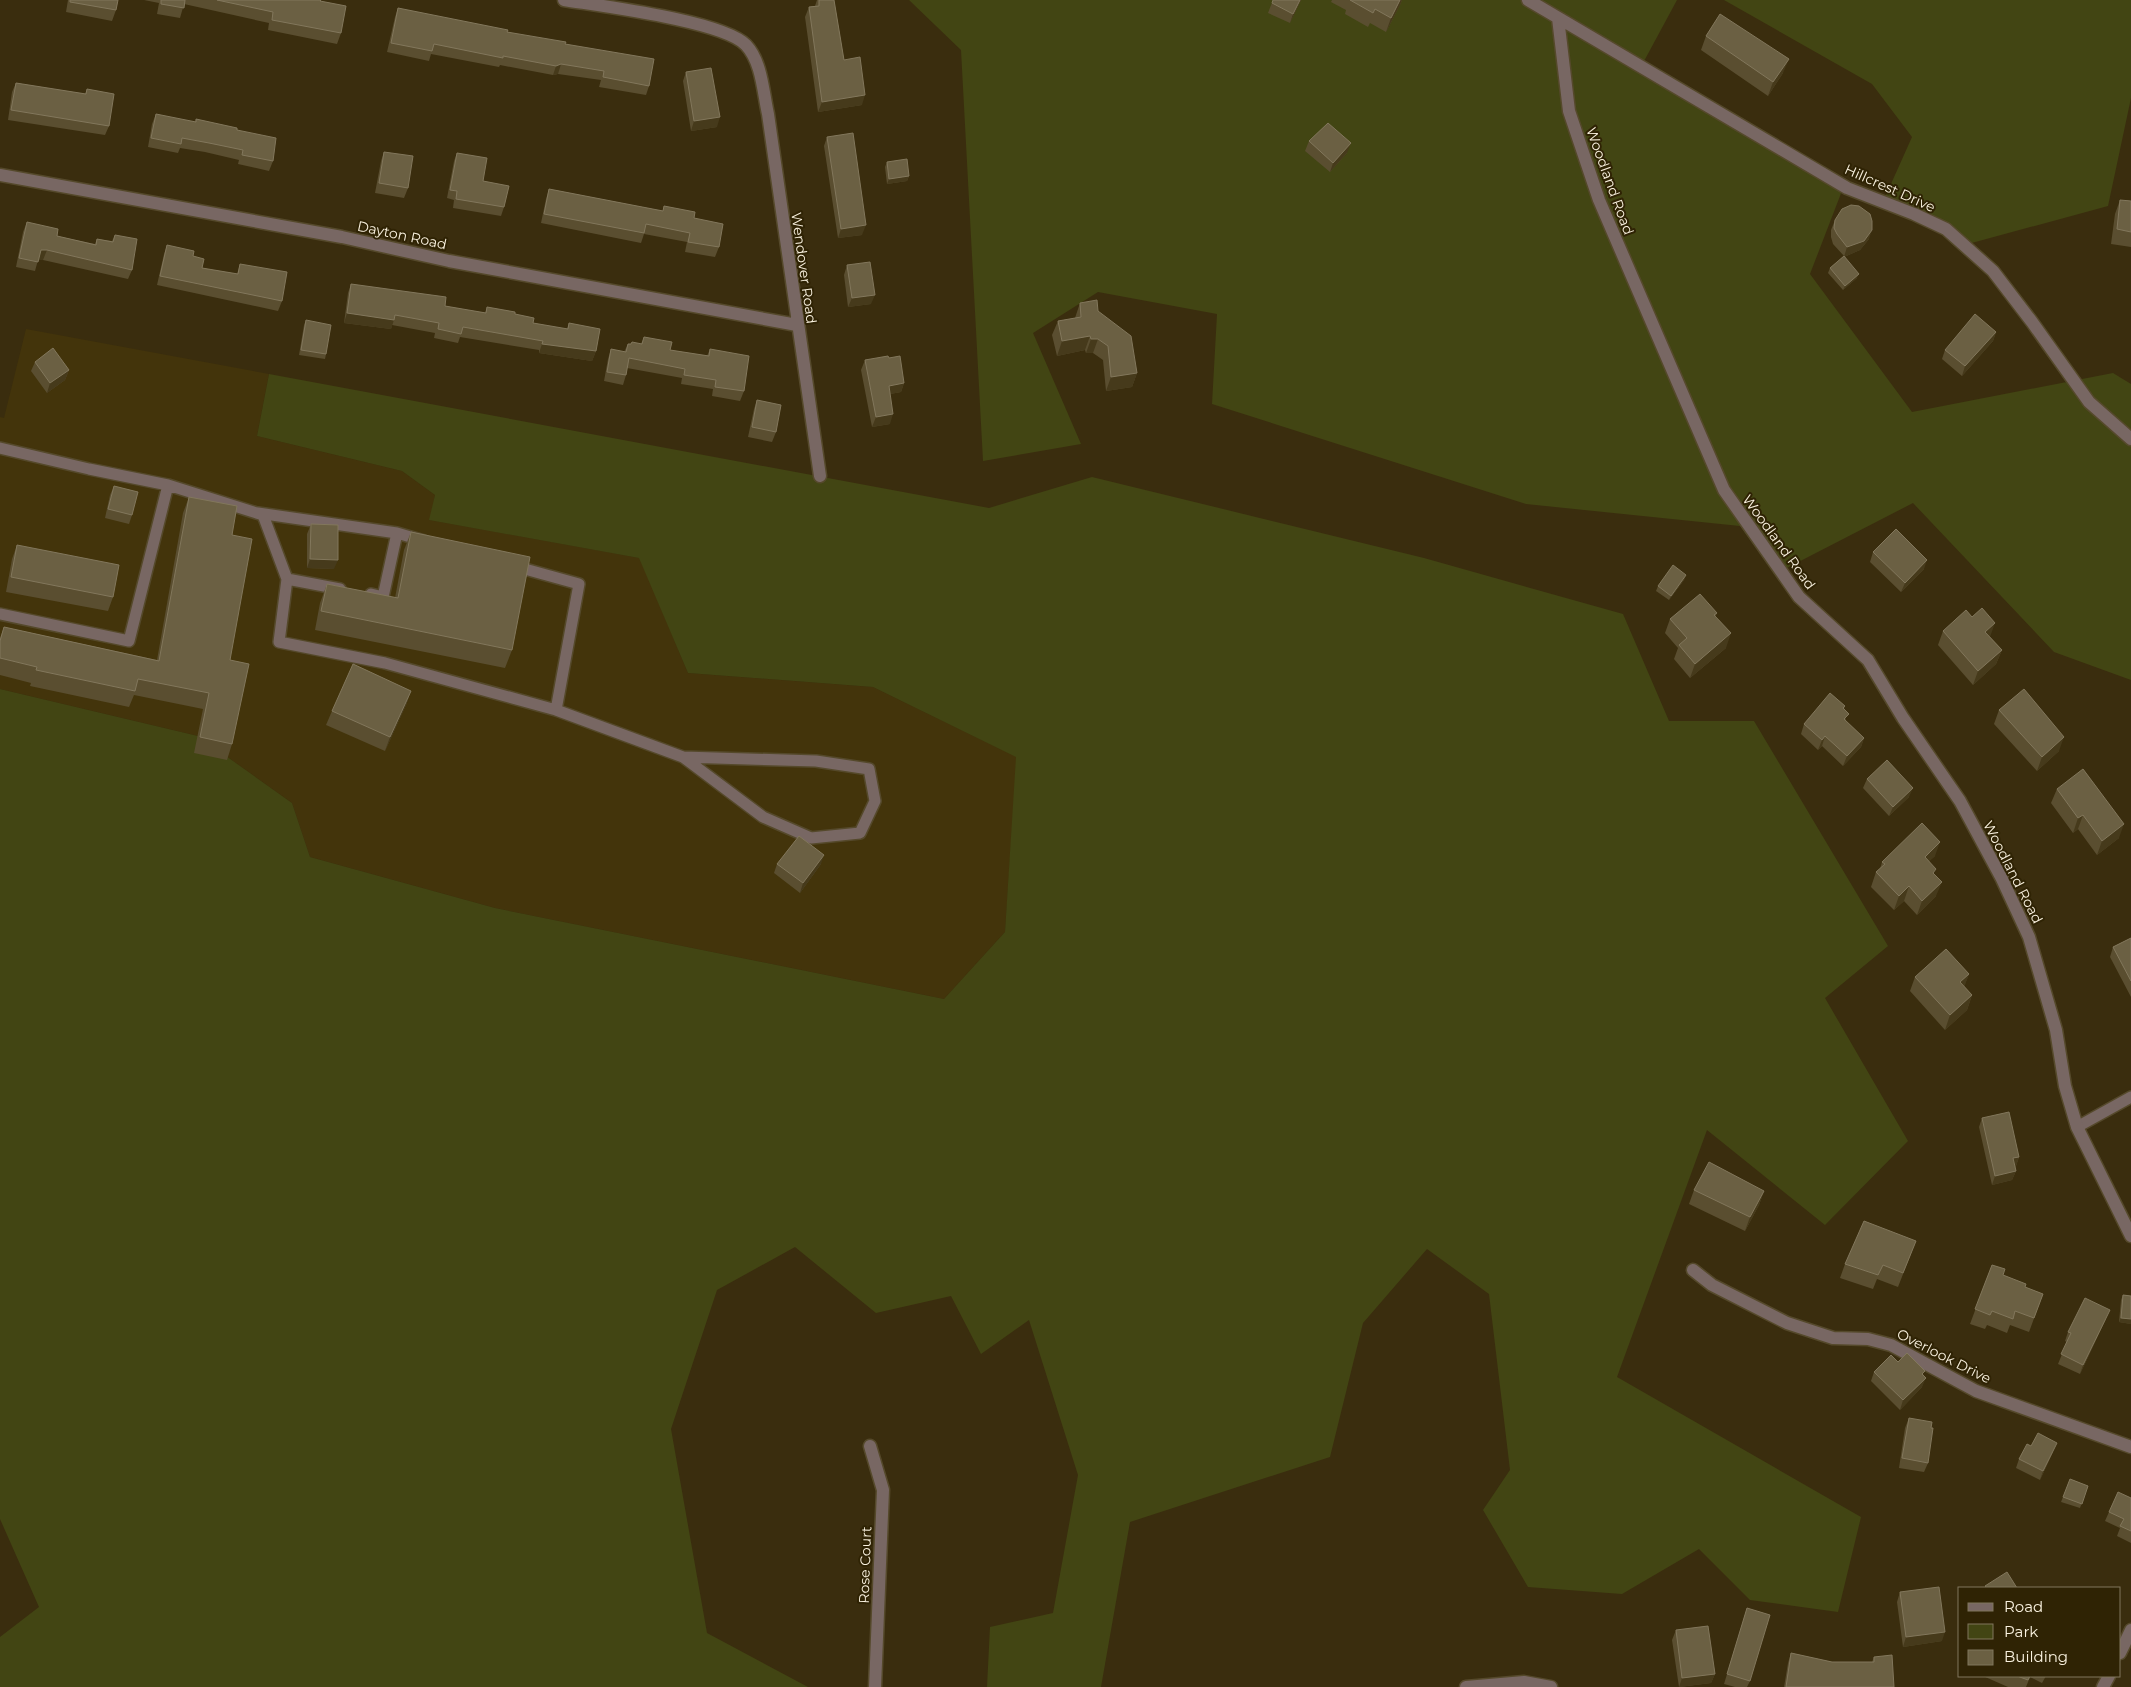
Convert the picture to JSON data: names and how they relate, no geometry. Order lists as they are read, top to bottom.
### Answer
{
  "streets": {
    "street": [
      "Woodland Road",
      "Hillcrest Drive",
      "Dayton Road",
      "Wendover Road",
      "Overlook Drive",
      "Rose Court"
    ]
  },
  "crossings": [
    ["Woodland Road", "Hillcrest Drive"],
    ["Dayton Road", "Wendover Road"]
  ],
  "legend": ["Road", "Park", "Building"]
}
